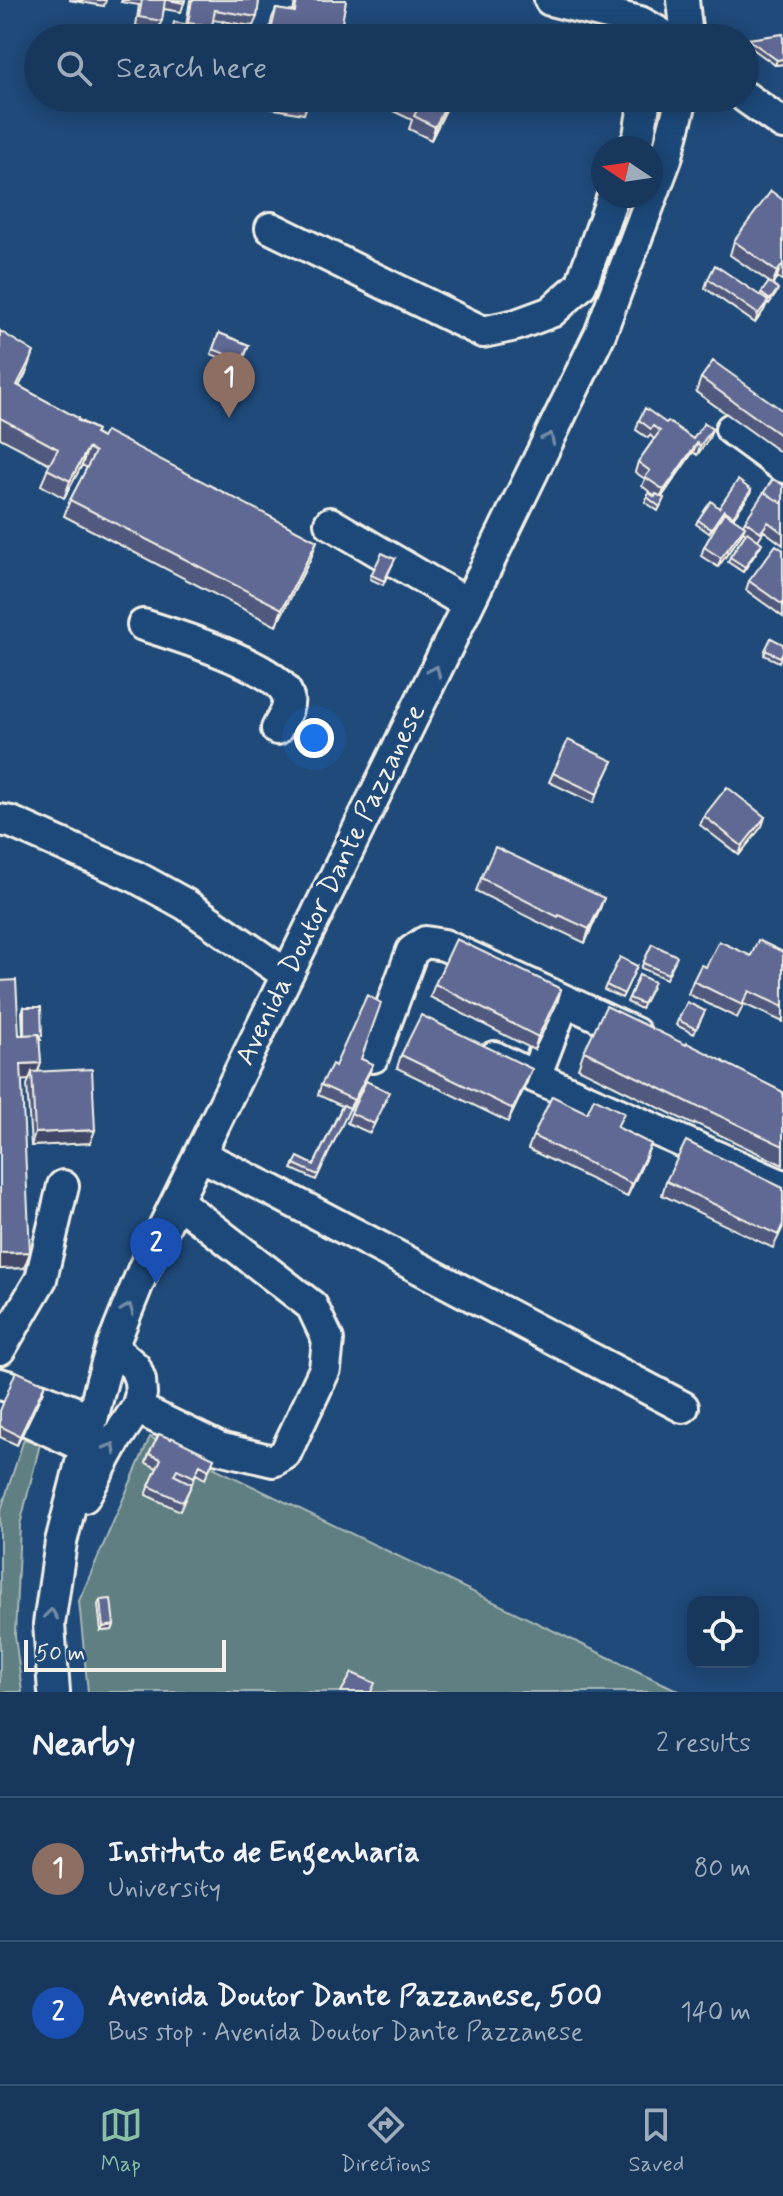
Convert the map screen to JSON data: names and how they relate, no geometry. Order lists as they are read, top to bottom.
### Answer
{
  "streets": {
    "street": ["Avenida Doutor Dante Pazzanese"]
  },
  "one_way": ["Avenida Doutor Dante Pazzanese"],
  "scale_bar": "50 m",
  "north": "left",
  "page": {
    "search": "Search here",
    "pins": ["1", "2"],
    "scale": "50 m",
    "heading": ["Nearby", "2 results"],
    "list": [
      {
        "mark": "1",
        "name": "Instituto de Engenharia",
        "note": "University",
        "value": "80 m"
      },
      {
        "mark": "2",
        "name": "Avenida Doutor Dante Pazzanese, 500",
        "note": "Bus stop · Avenida Doutor Dante Pazzanese",
        "value": "140 m"
      }
    ],
    "nav": ["Map", "Directions", "Saved"]
  }
}
